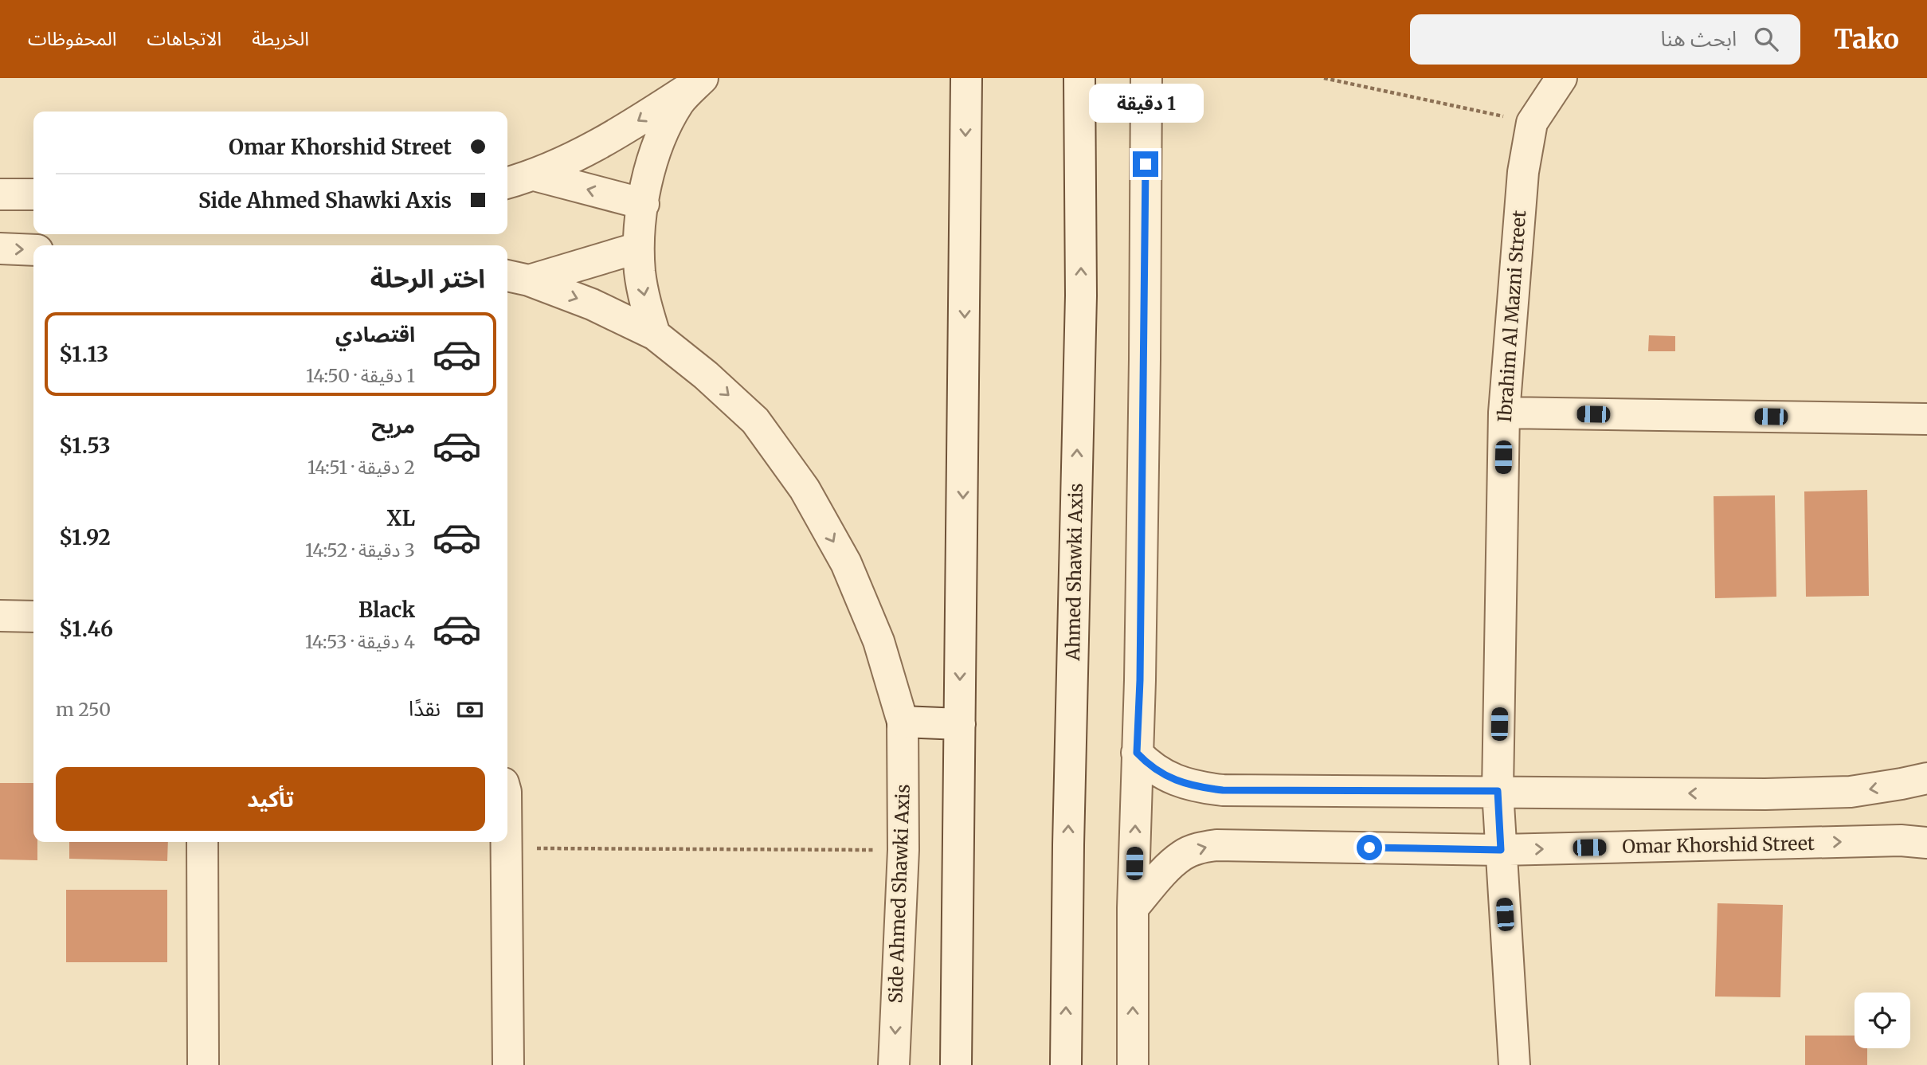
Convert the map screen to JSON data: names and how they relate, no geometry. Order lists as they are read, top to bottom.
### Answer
{
  "streets": {
    "street": [
      "Ibrahim Al Mazni Street",
      "Ahmed Shawki Axis",
      "Omar Khorshid Street",
      "Side Ahmed Shawki Axis"
    ]
  },
  "crossings": [
    ["Ibrahim Al Mazni Street", "Omar Khorshid Street"]
  ],
  "one_way": ["Side Ahmed Shawki Axis"],
  "page": {
    "header": "Tako",
    "search": "ابحث هنا",
    "nav": ["الخريطة", "الاتجاهات", "المحفوظات"],
    "bubble": "1 دقيقة",
    "banner": ["Omar Khorshid Street", "Side Ahmed Shawki Axis"],
    "heading": "اختر الرحلة",
    "list": [
      {
        "name": "اقتصادي",
        "note": "1 دقيقة · 14:50",
        "value": "$1.13"
      },
      {
        "name": "مريح",
        "note": "2 دقيقة · 14:51",
        "value": "$1.53"
      },
      {
        "name": "XL",
        "note": "3 دقيقة · 14:52",
        "value": "$1.92"
      },
      {
        "name": "Black",
        "note": "4 دقيقة · 14:53",
        "value": "$1.46"
      }
    ],
    "pay": ["نقدًا", "250 m"],
    "buttons": "تأكيد"
  }
}
